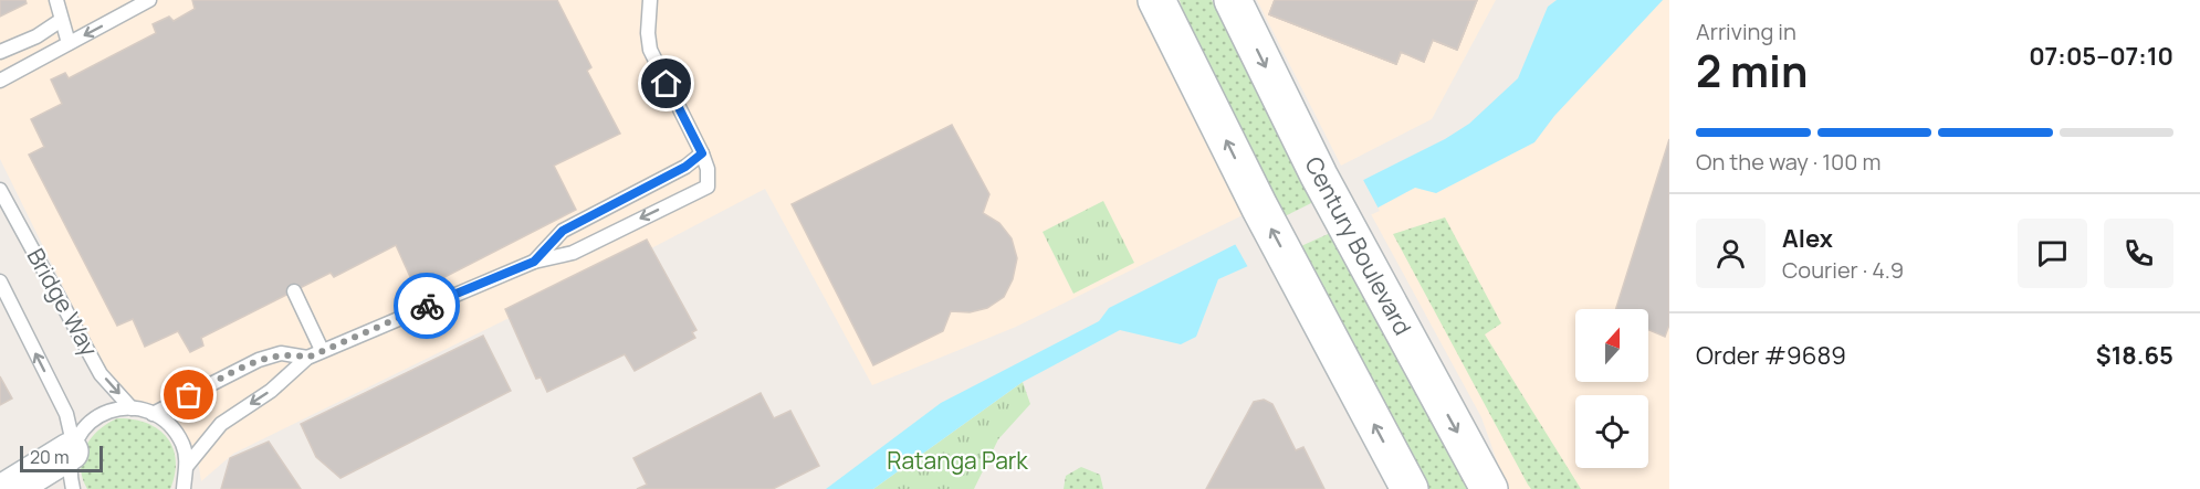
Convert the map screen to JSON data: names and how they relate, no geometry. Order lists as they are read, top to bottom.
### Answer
{
  "streets": {
    "main road": ["Century Boulevard"],
    "lane": ["Bridge Way"]
  },
  "parks": ["Ratanga Park"],
  "scale_bar": "20 m",
  "north": "top",
  "page": {
    "heading": ["2 min", "Arriving in", "07:05–07:10"],
    "panel": [
      "Alex",
      "Courier · 4.9",
      "Order #9689",
      "$18.65"
    ],
    "bar": "On the way · 100 m",
    "scale": "20 m"
  }
}
